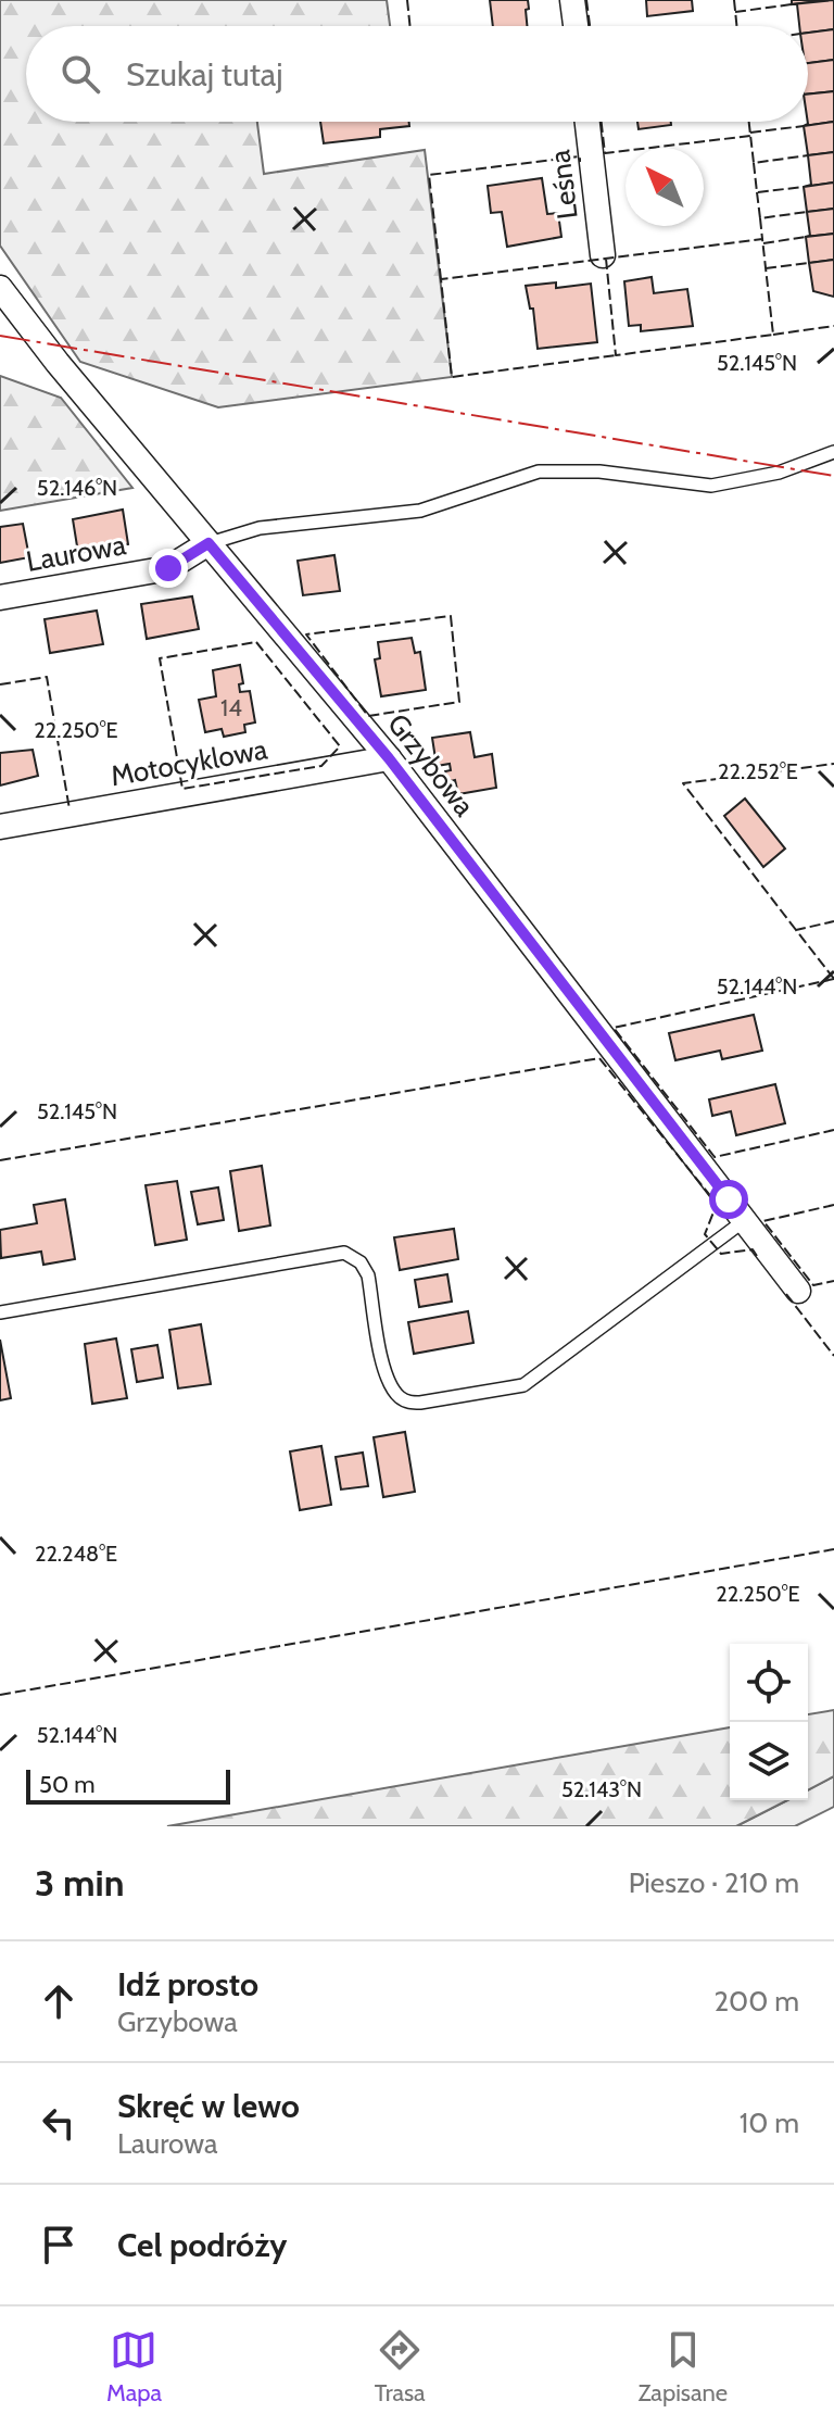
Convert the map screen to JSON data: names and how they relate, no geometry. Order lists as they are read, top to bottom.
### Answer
{
  "streets": {
    "street": [
      "Leśna",
      "Laurowa",
      "Motocyklowa",
      "Grzybowa"
    ]
  },
  "crossings": [
    ["Laurowa", "Grzybowa"],
    ["Motocyklowa", "Grzybowa"]
  ],
  "house_numbers": ["14"],
  "scale_bar": "50 m",
  "north": "top left",
  "page": {
    "search": "Szukaj tutaj",
    "scale": "50 m",
    "heading": ["3 min", "Pieszo · 210 m"],
    "list": [
      ["Idź prosto", "Grzybowa", "200 m"],
      ["Skręć w lewo", "Laurowa", "10 m"],
      "Cel podróży"
    ],
    "nav": ["Mapa", "Trasa", "Zapisane"]
  },
  "coordinates": [
    "52.145°N",
    "52.146°N",
    "22.250°E",
    "22.252°E",
    "52.144°N",
    "22.248°E",
    "52.143°N"
  ]
}
